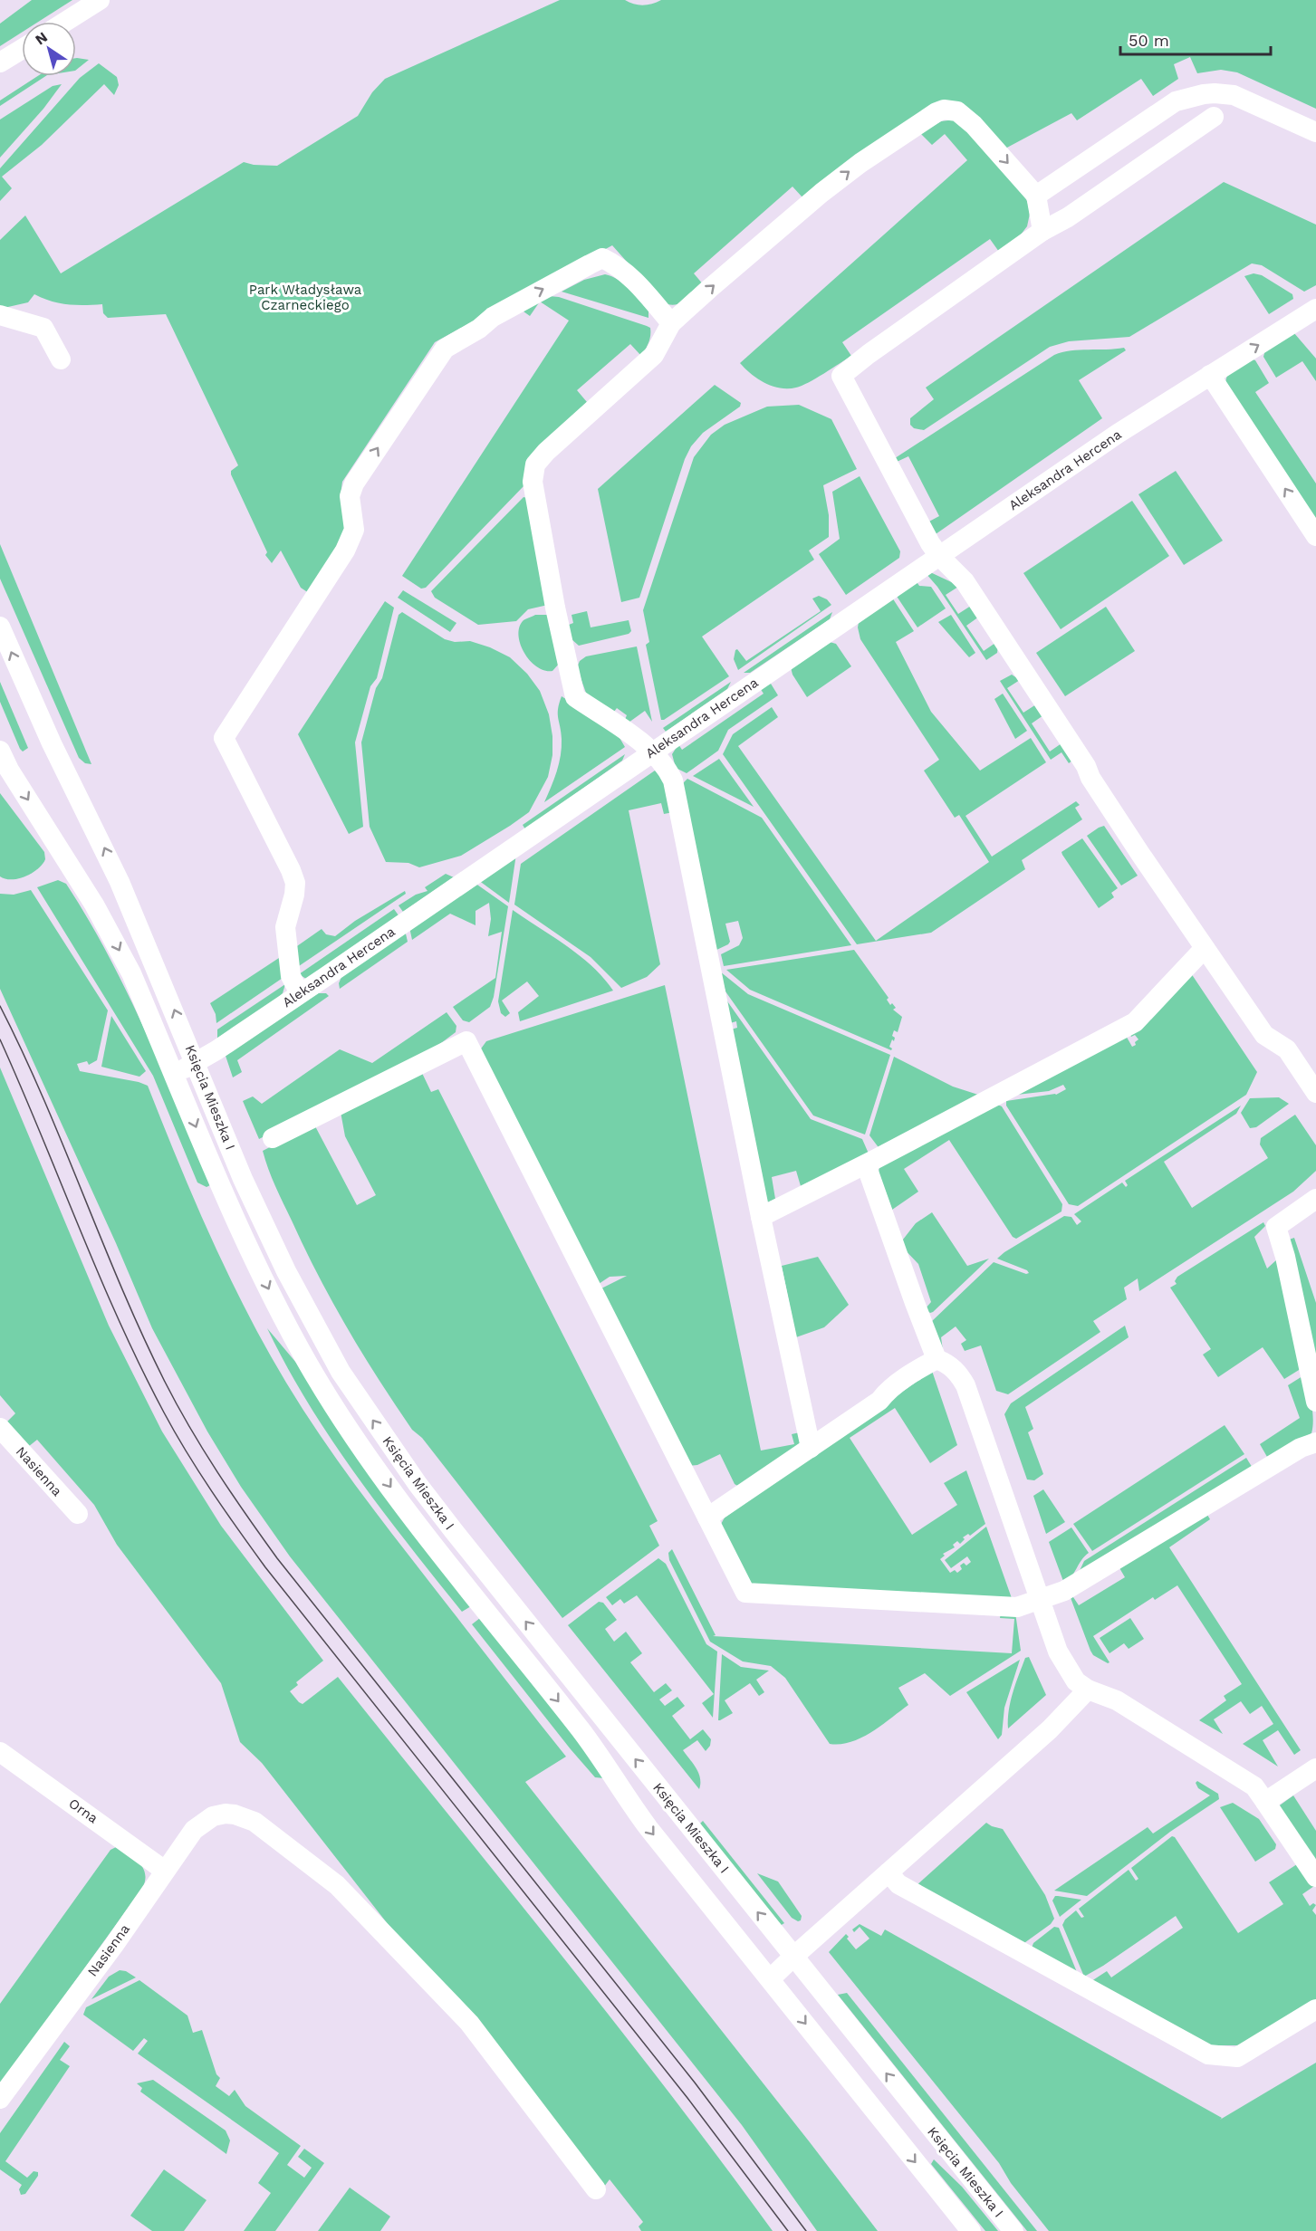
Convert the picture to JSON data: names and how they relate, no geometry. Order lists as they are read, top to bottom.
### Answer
{
  "streets": {
    "street": [
      "Aleksandra Hercena",
      "Księcia Mieszka I",
      "Nasienna",
      "Orna"
    ]
  },
  "crossings": [
    ["Aleksandra Hercena", "Księcia Mieszka I"],
    ["Nasienna", "Orna"]
  ],
  "parks": ["Park Władysława Czarneckiego"],
  "scale_bar": "50 m",
  "north": "top left"
}
